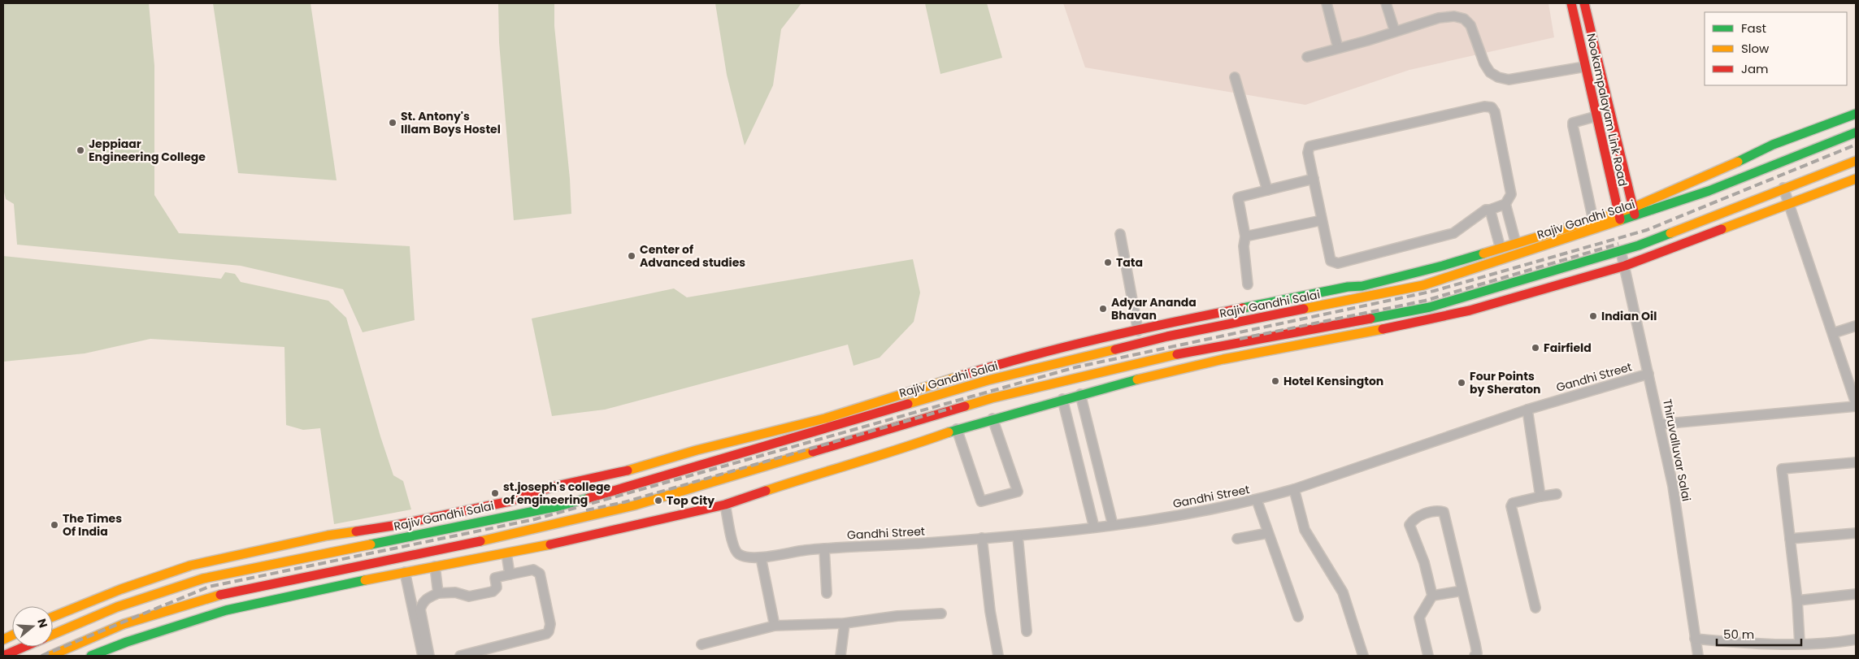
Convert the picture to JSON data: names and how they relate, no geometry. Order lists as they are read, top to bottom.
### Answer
{
  "streets": {
    "street": [
      "Nookampalayam Link Road",
      "Rajiv Gandhi Salai",
      "Gandhi Street",
      "Thiruvalluvar Salai"
    ]
  },
  "crossings": [
    ["Nookampalayam Link Road", "Rajiv Gandhi Salai"],
    ["Gandhi Street", "Thiruvalluvar Salai"]
  ],
  "places": [
    "St. Antony's Illam Boys Hostel",
    "Jeppiaar Engineering College",
    "Center of Advanced studies",
    "Tata",
    "Adyar Ananda Bhavan",
    "Indian Oil",
    "Fairfield",
    "Hotel Kensington",
    "Four Points by Sheraton",
    "st.joseph's college of engineering",
    "Top City",
    "The Times Of India"
  ],
  "legend": ["Fast", "Slow", "Jam"],
  "scale_bar": "50 m",
  "north": "right"
}
